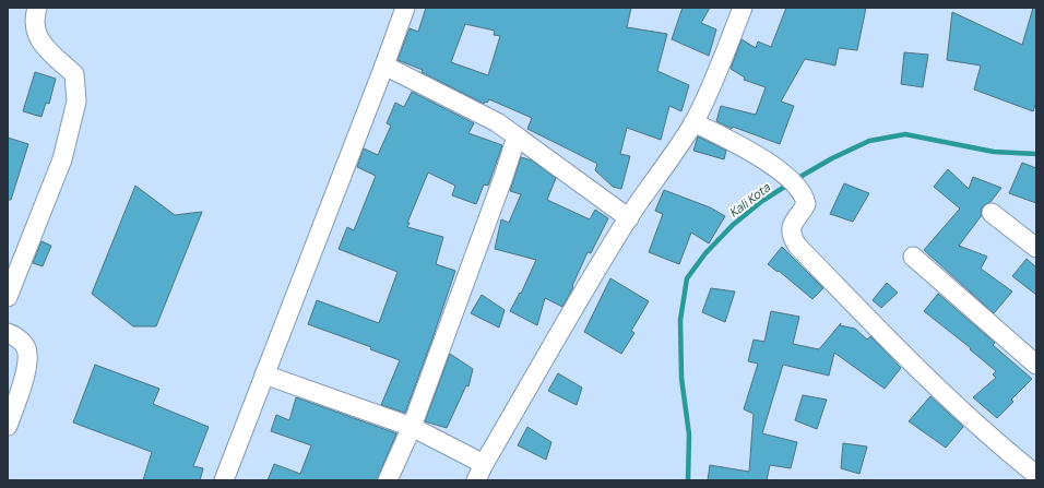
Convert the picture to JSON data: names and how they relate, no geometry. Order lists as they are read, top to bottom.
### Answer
{
  "water": ["Kali Kota"]
}
